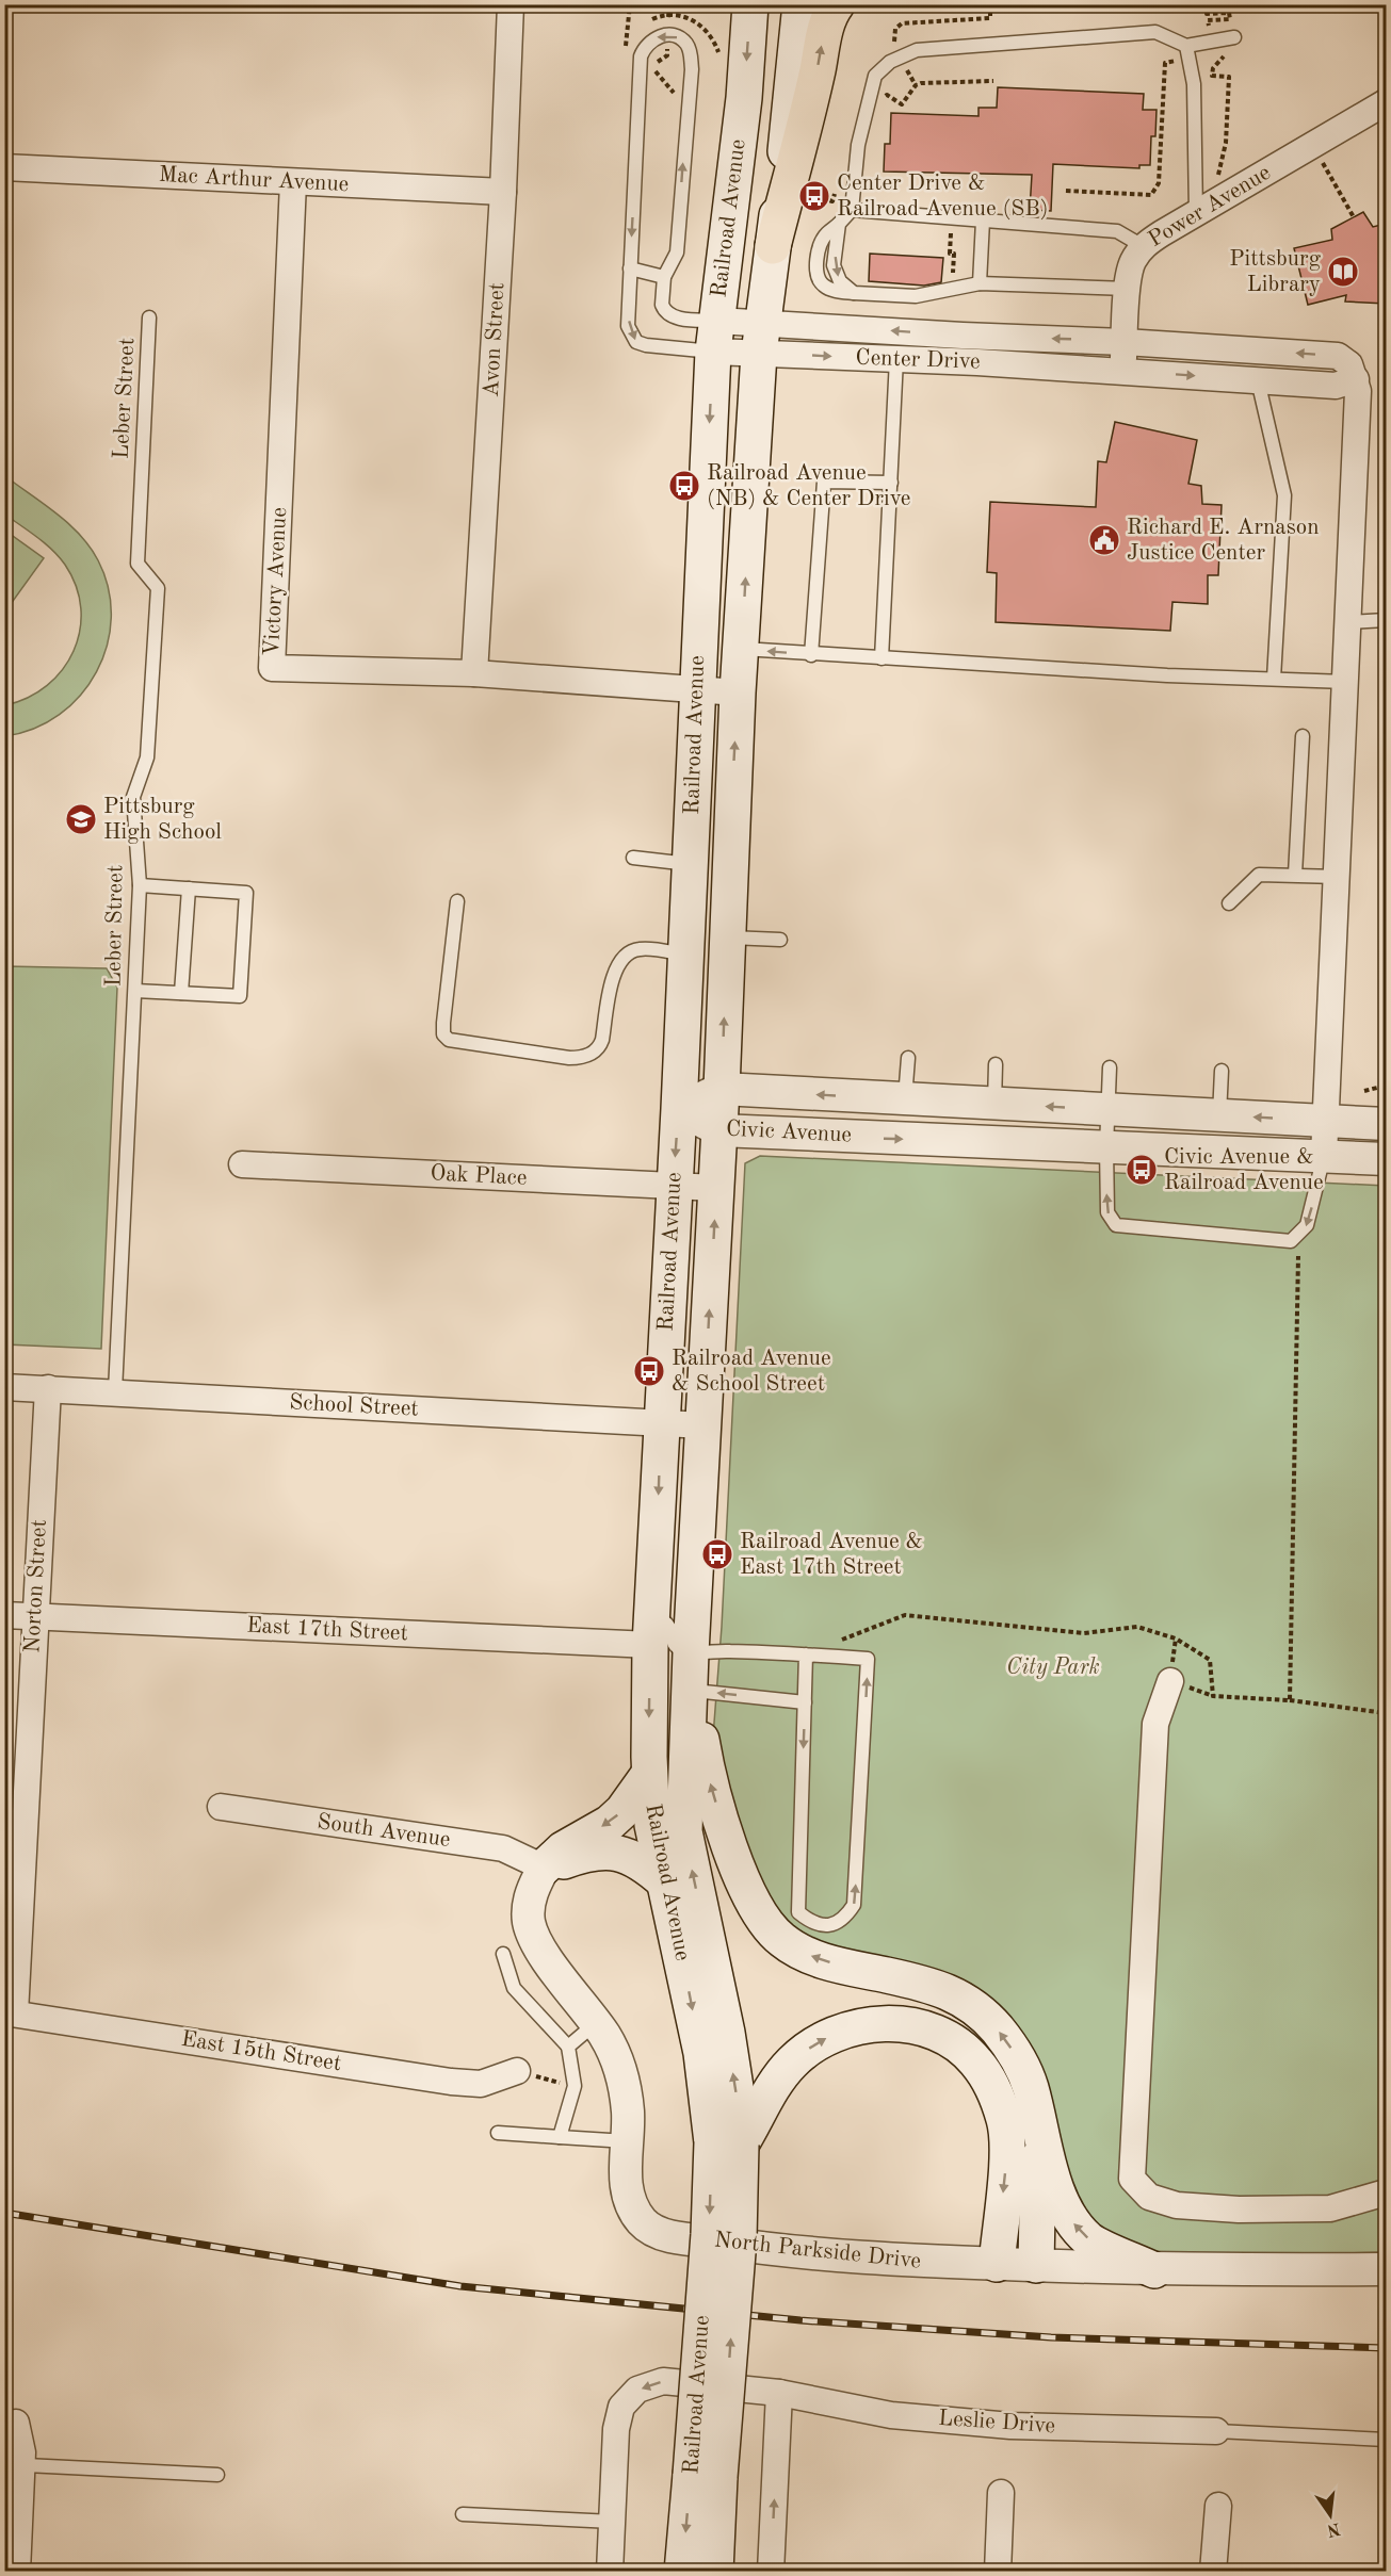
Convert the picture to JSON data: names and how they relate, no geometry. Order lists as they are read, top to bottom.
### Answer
{
  "streets": {
    "main road": ["Railroad Avenue"],
    "street": [
      "Mac Arthur Avenue",
      "Power Avenue",
      "Avon Street",
      "Center Drive",
      "Victory Avenue",
      "Civic Avenue",
      "Oak Place",
      "School Street",
      "Norton Street",
      "East 17th Street",
      "South Avenue",
      "East 15th Street",
      "North Parkside Drive",
      "Leslie Drive"
    ],
    "lane": ["Leber Street"]
  },
  "crossings": [
    ["Mac Arthur Avenue", "Avon Street"],
    ["Mac Arthur Avenue", "Victory Avenue"],
    ["Power Avenue", "Center Drive"],
    ["Railroad Avenue", "Center Drive"],
    ["Railroad Avenue", "Victory Avenue"],
    ["Railroad Avenue", "Civic Avenue"],
    ["Railroad Avenue", "Oak Place"],
    ["Railroad Avenue", "School Street"],
    ["Railroad Avenue", "East 17th Street"],
    ["Avon Street", "Victory Avenue"],
    ["Leber Street", "School Street"],
    ["School Street", "Norton Street"],
    ["Norton Street", "East 17th Street"],
    ["Norton Street", "East 15th Street"],
    ["South Avenue", "North Parkside Drive"]
  ],
  "parks": ["City Park"],
  "places": {
    "bus stop": [
      "Center Drive & Railroad Avenue (SB)",
      "Railroad Avenue (NB) & Center Drive",
      "Civic Avenue & Railroad Avenue",
      "Railroad Avenue & School Street",
      "Railroad Avenue & East 17th Street"
    ],
    "library": ["Pittsburg Library"],
    "public building": ["Richard E. Arnason Justice Center"],
    "school or university": ["Pittsburg High School"]
  },
  "north": "bottom"
}
